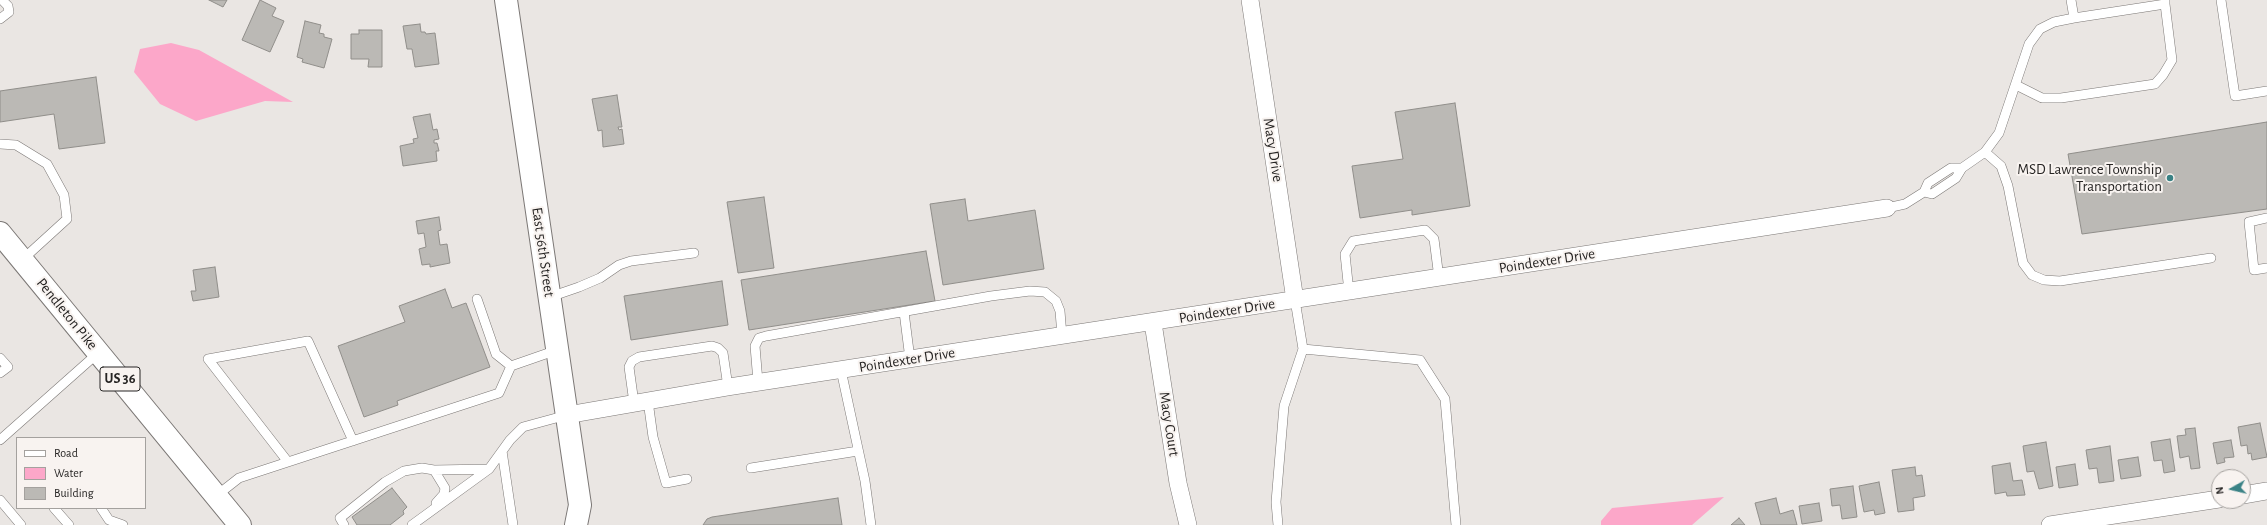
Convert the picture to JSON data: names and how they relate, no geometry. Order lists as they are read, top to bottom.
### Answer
{
  "streets": {
    "main road": ["East 56th Street", "Pendleton Pike", "US 36"],
    "street": ["Macy Drive", "Poindexter Drive", "Macy Court"]
  },
  "crossings": [
    ["Macy Drive", "Poindexter Drive"],
    ["East 56th Street", "Poindexter Drive"],
    ["Poindexter Drive", "Macy Court"]
  ],
  "places": ["MSD Lawrence Township Transportation"],
  "legend": ["Road", "Water", "Building"],
  "north": "left"
}
